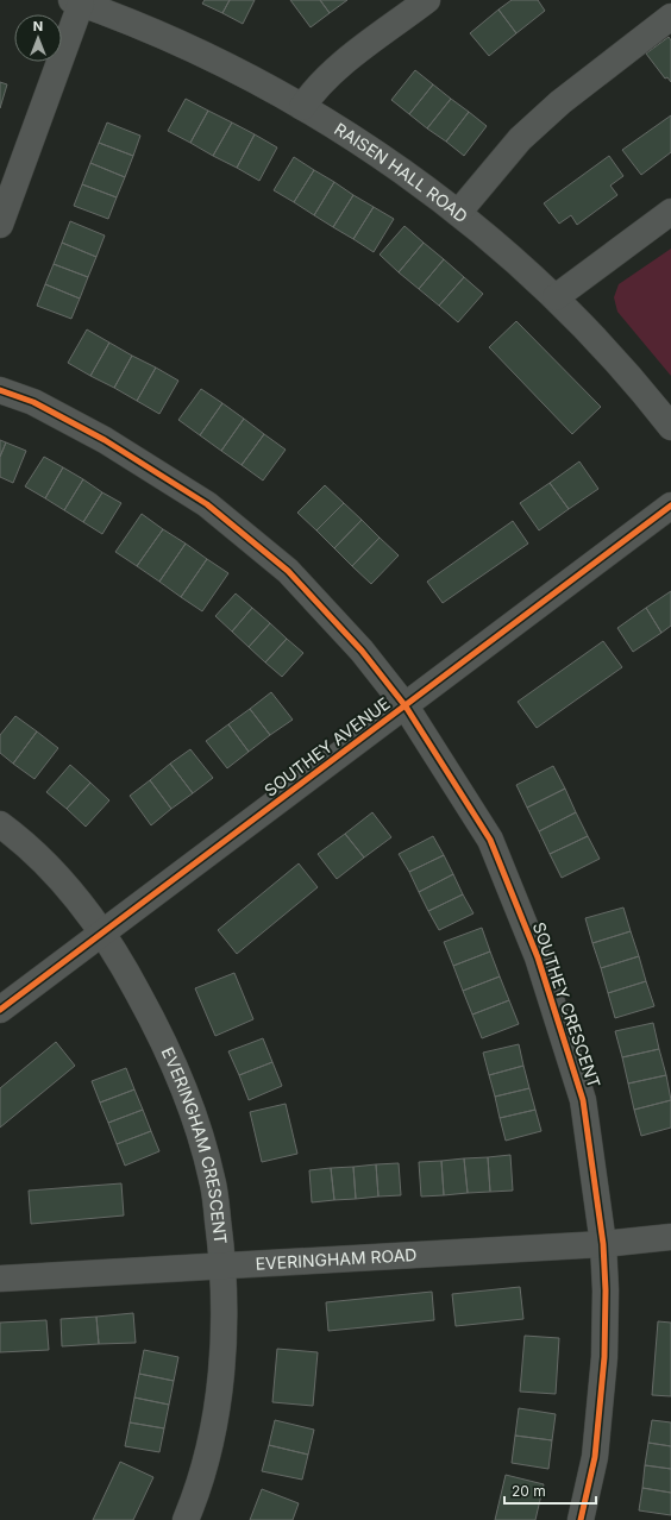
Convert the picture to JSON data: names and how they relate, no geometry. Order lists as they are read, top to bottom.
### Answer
{
  "streets": {
    "street": [
      "RAISEN HALL ROAD",
      "SOUTHEY AVENUE",
      "SOUTHEY CRESCENT",
      "EVERINGHAM CRESCENT",
      "EVERINGHAM ROAD"
    ]
  },
  "crossings": [
    ["SOUTHEY AVENUE", "SOUTHEY CRESCENT"],
    ["SOUTHEY AVENUE", "EVERINGHAM CRESCENT"],
    ["SOUTHEY CRESCENT", "EVERINGHAM ROAD"],
    ["EVERINGHAM CRESCENT", "EVERINGHAM ROAD"]
  ],
  "scale_bar": "20 m",
  "north": "top"
}
